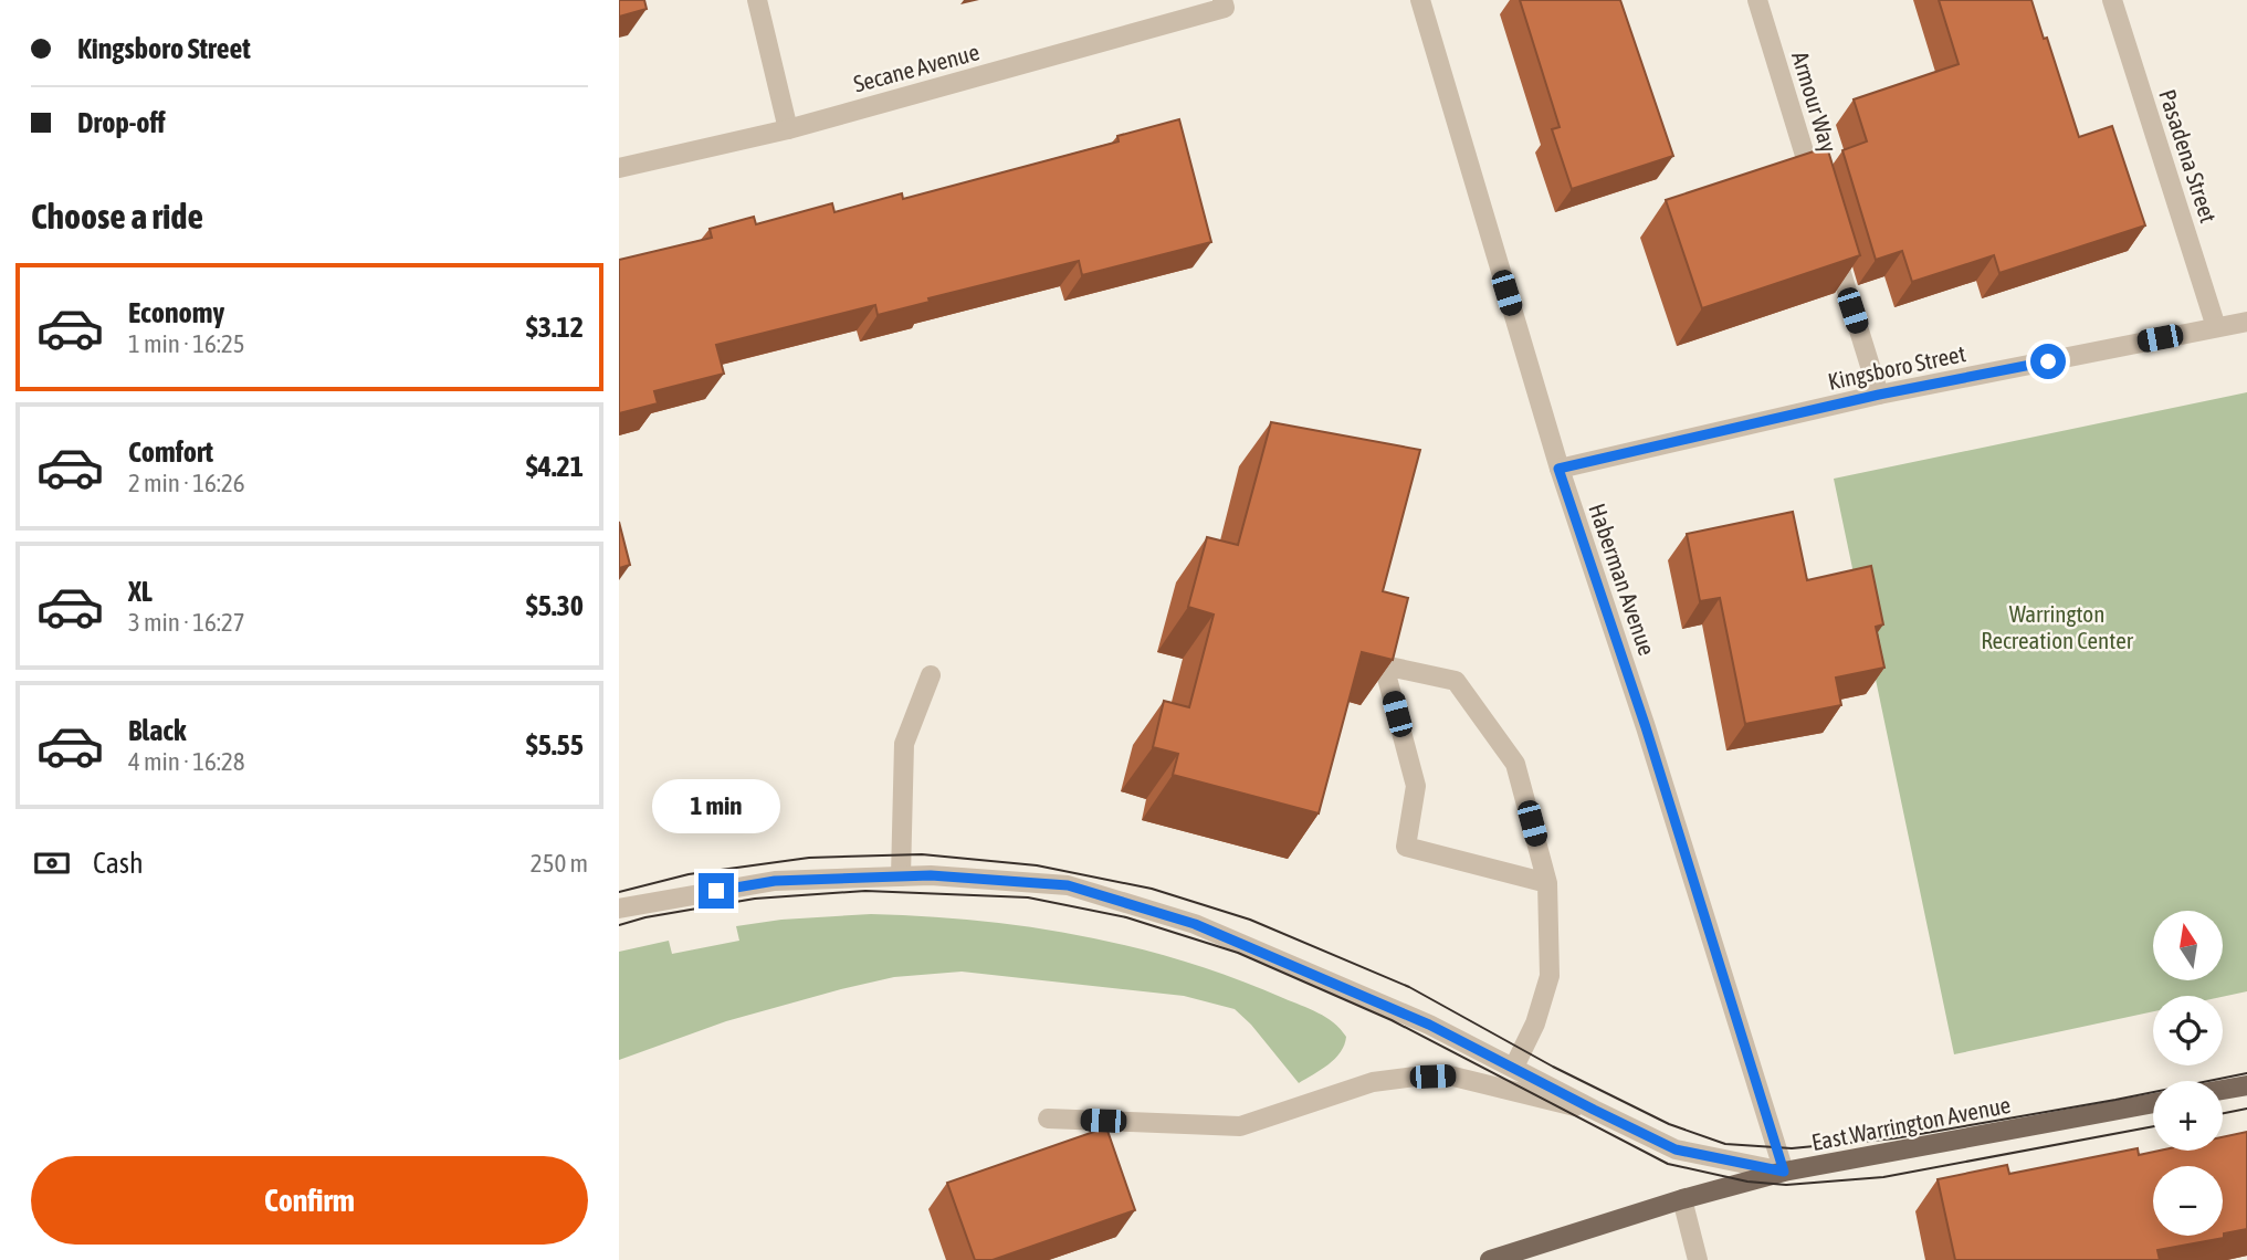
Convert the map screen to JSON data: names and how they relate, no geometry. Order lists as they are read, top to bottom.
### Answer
{
  "streets": {
    "main road": ["East Warrington Avenue"],
    "street": [
      "Secane Avenue",
      "Armour Way",
      "Pasadena Street",
      "Kingsboro Street",
      "Haberman Avenue"
    ]
  },
  "crossings": [
    ["Pasadena Street", "Kingsboro Street"],
    ["Kingsboro Street", "Haberman Avenue"],
    ["Haberman Avenue", "East Warrington Avenue"]
  ],
  "parks": ["Warrington Recreation Center"],
  "north": "top",
  "page": {
    "banner": ["Kingsboro Street", "Drop-off"],
    "heading": "Choose a ride",
    "list": [
      {
        "name": "Economy",
        "note": "1 min · 16:25",
        "value": "$3.12"
      },
      {
        "name": "Comfort",
        "note": "2 min · 16:26",
        "value": "$4.21"
      },
      {
        "name": "XL",
        "note": "3 min · 16:27",
        "value": "$5.30"
      },
      {
        "name": "Black",
        "note": "4 min · 16:28",
        "value": "$5.55"
      }
    ],
    "bubble": "1 min",
    "pay": ["Cash", "250 m"],
    "map_buttons": ["+", "−"],
    "buttons": "Confirm"
  }
}
